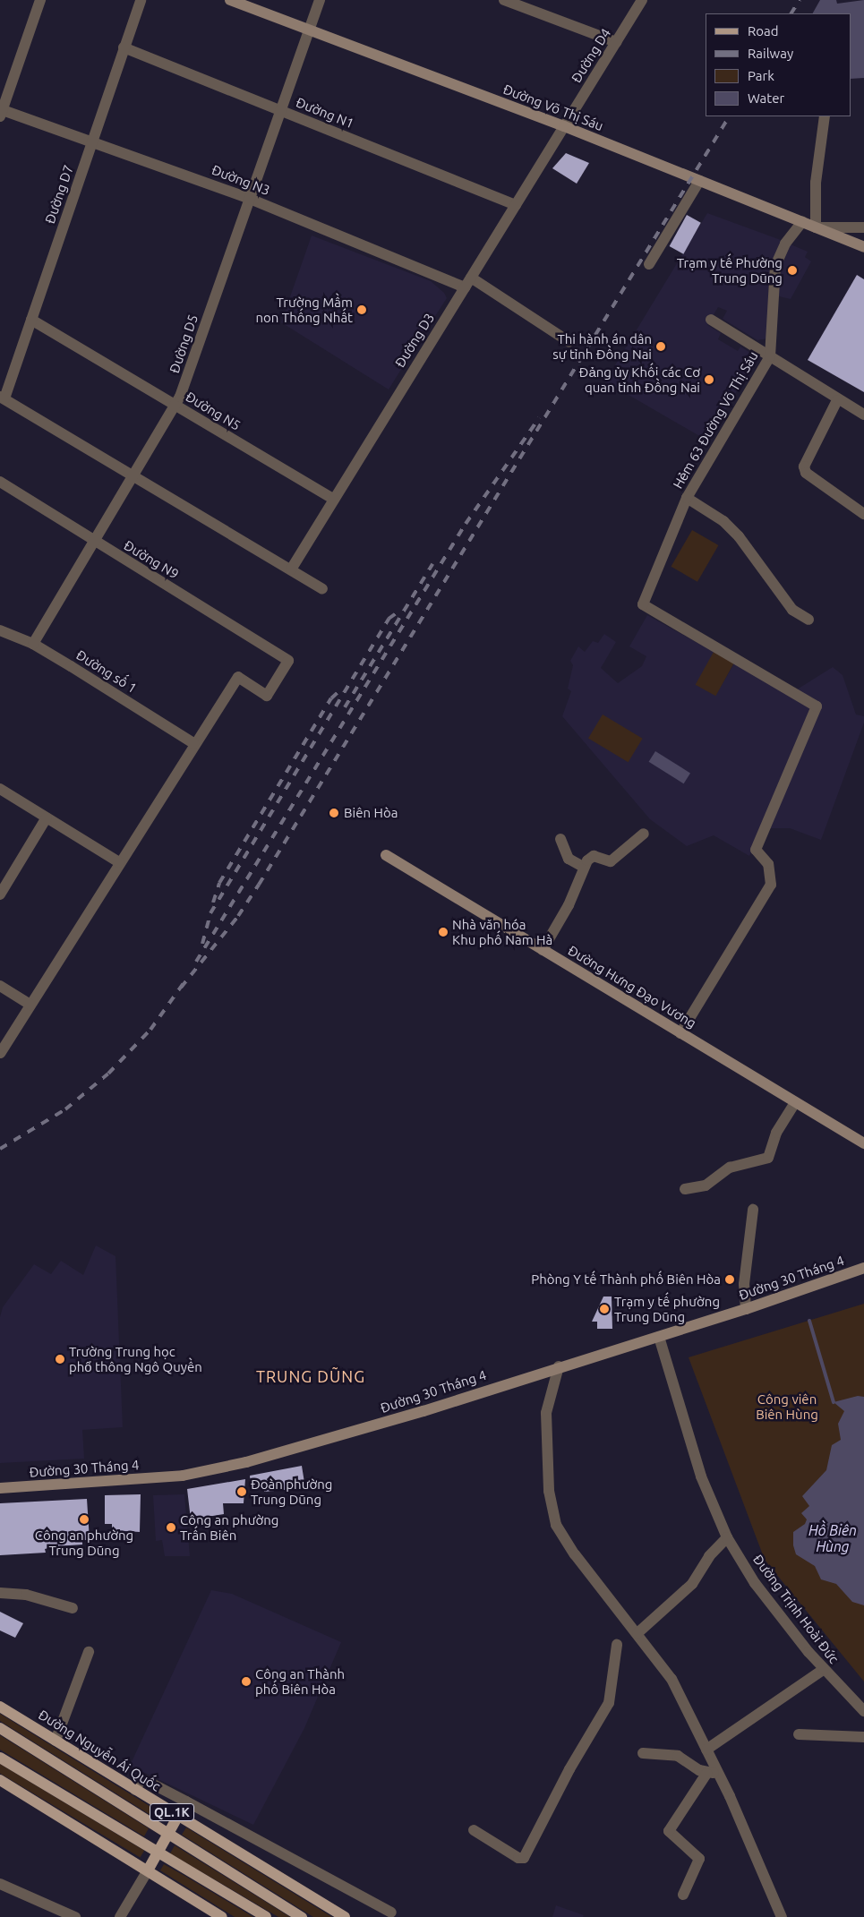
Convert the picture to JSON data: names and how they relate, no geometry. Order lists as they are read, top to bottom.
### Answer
{
  "streets": {
    "main road": [
      "Đường Võ Thị Sáu",
      "Đường Hưng Đạo Vương",
      "Đường 30 Tháng 4",
      "Đường Nguyễn Ái Quốc",
      "QL.1K"
    ],
    "street": [
      "Đường D4",
      "Đường N1",
      "Đường N3",
      "Đường D7",
      "Đường D3",
      "Đường D5",
      "Đường N5",
      "Hẻm 63 Đường Võ Thị Sáu",
      "Đường N9",
      "Đường số 1",
      "Đường Trịnh Hoài Đức"
    ]
  },
  "crossings": [
    ["Đường D4", "Đường Võ Thị Sáu"],
    ["Đường D4", "Đường D3"],
    ["Đường Võ Thị Sáu", "Đường D3"],
    ["Đường Võ Thị Sáu", "Đường D5"],
    ["Đường Võ Thị Sáu", "Hẻm 63 Đường Võ Thị Sáu"],
    ["Đường N1", "Đường D7"],
    ["Đường N1", "Đường D3"],
    ["Đường N1", "Đường D5"],
    ["Đường N3", "Đường D7"],
    ["Đường N3", "Đường D3"],
    ["Đường N3", "Đường D5"],
    ["Đường D7", "Đường N5"],
    ["Đường D3", "Đường N5"],
    ["Đường D5", "Đường N5"],
    ["Đường D5", "Đường N9"],
    ["Đường D5", "Đường số 1"],
    ["Hẻm 63 Đường Võ Thị Sáu", "Đường Hưng Đạo Vương"],
    ["Đường N9", "Đường số 1"],
    ["Đường 30 Tháng 4", "Đường Trịnh Hoài Đức"]
  ],
  "districts": ["TRUNG DŨNG"],
  "water": ["Hồ Biên Hùng"],
  "parks": ["Công viên Biên Hùng"],
  "places": [
    "Trạm y tế Phường Trung Dũng",
    "Trường Mầm non Thống Nhất",
    "Thi hành án dân sự tỉnh Đồng Nai",
    "Đảng ủy Khối các Cơ quan tỉnh Đồng Nai",
    "Biên Hòa",
    "Nhà văn hóa Khu phố Nam Hà",
    "Phòng Y tế Thành phố Biên Hòa",
    "Trạm y tế phường Trung Dũng",
    "Trường Trung học phổ thông Ngô Quyền",
    "Đoàn phường Trung Dũng",
    "Công an phường Trung Dũng",
    "Công an phường Trấn Biên",
    "Công an Thành phố Biên Hòa"
  ],
  "legend": [
    "Road",
    "Railway",
    "Park",
    "Water"
  ]
}
